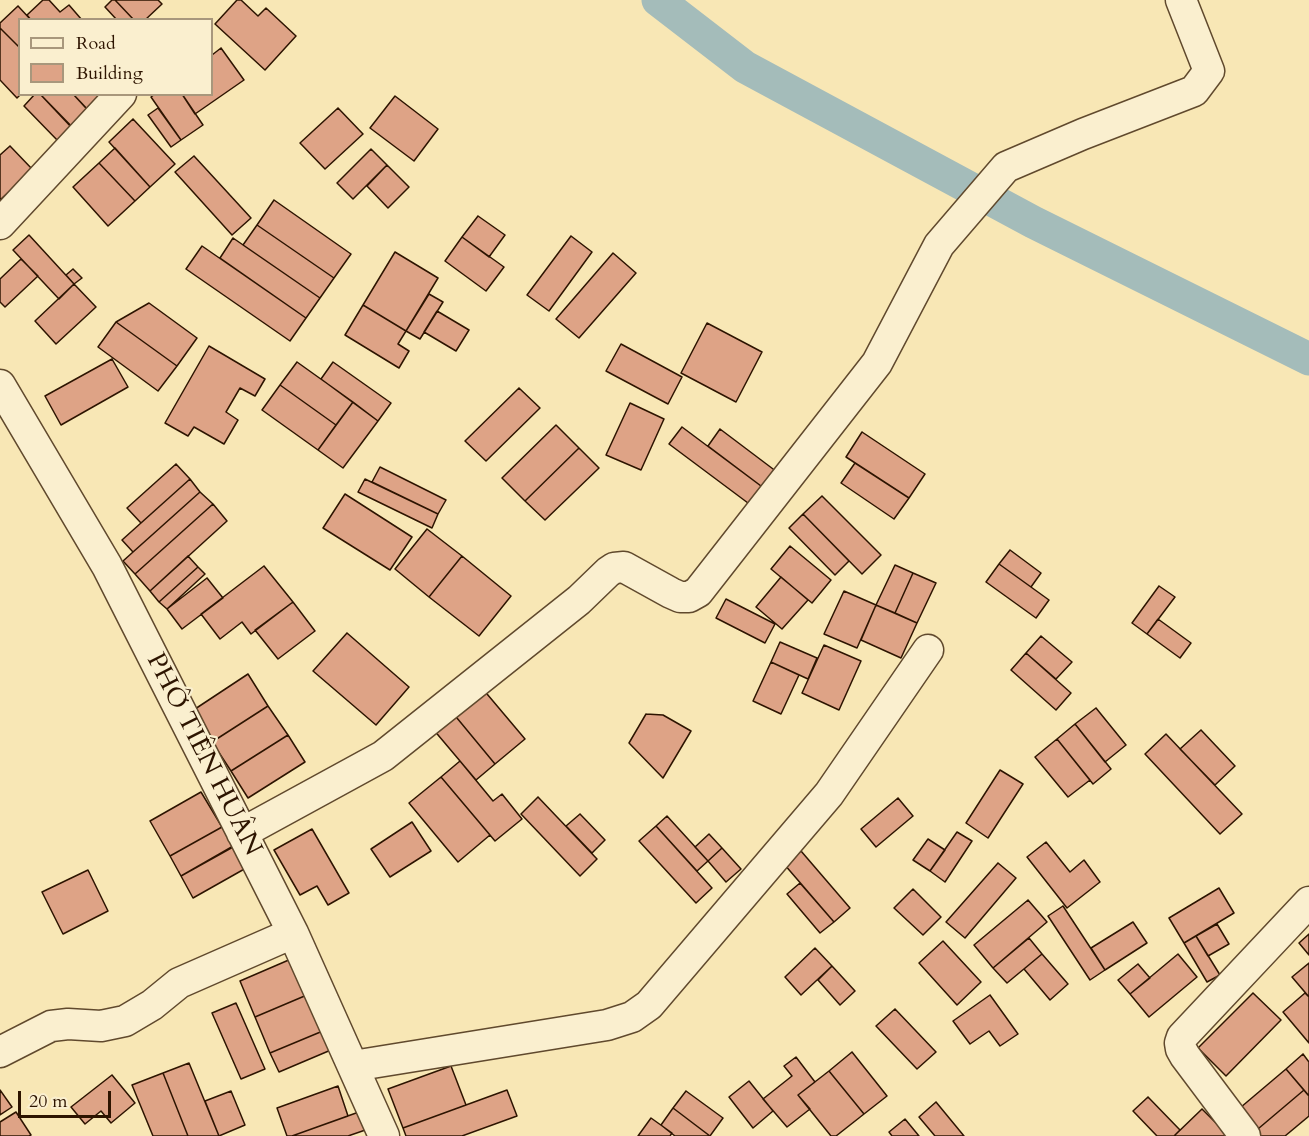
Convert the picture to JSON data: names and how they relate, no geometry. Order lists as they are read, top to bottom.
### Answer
{
  "streets": {
    "street": ["PHỐ TIỀN HUÂN"]
  },
  "legend": ["Road", "Building"],
  "scale_bar": "20 m"
}
